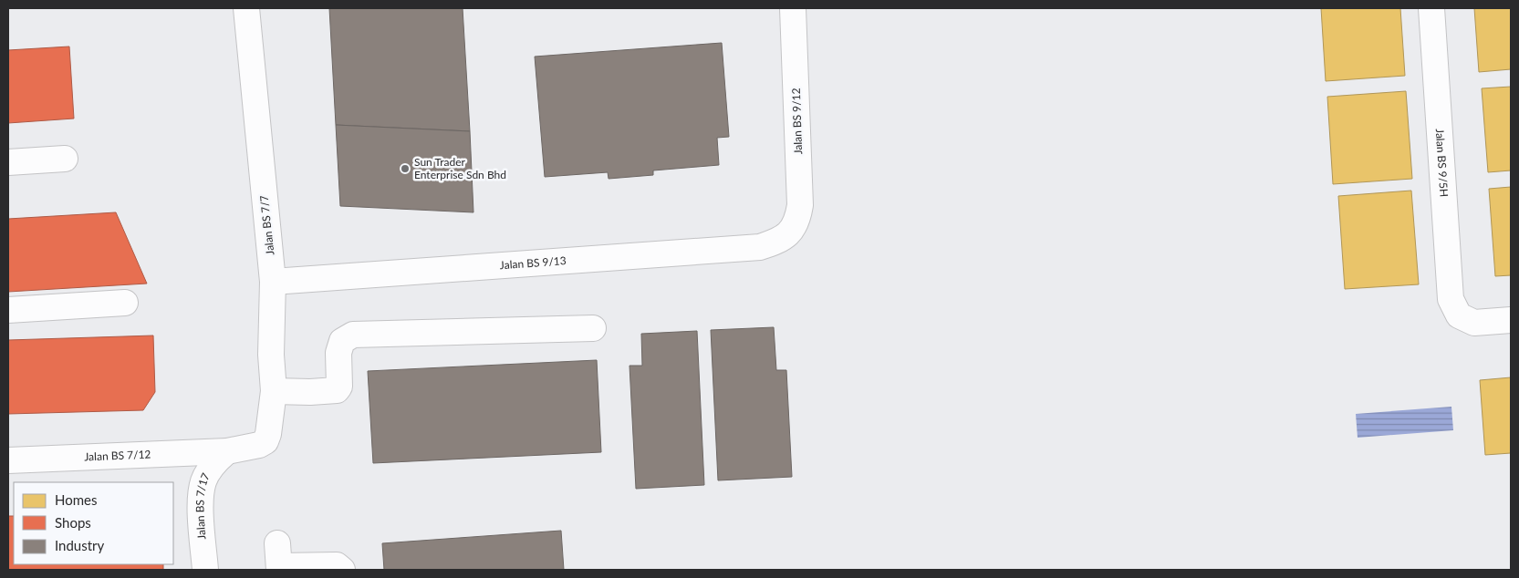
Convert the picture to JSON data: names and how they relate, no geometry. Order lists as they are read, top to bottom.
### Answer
{
  "streets": {
    "street": [
      "Jalan BS 9/12",
      "Jalan BS 9/5H",
      "Jalan BS 7/7",
      "Jalan BS 9/13",
      "Jalan BS 7/12",
      "Jalan BS 7/17"
    ]
  },
  "crossings": [
    ["Jalan BS 9/12", "Jalan BS 9/13"],
    ["Jalan BS 7/7", "Jalan BS 9/13"],
    ["Jalan BS 7/7", "Jalan BS 7/12"],
    ["Jalan BS 7/12", "Jalan BS 7/17"]
  ],
  "places": ["Sun Trader Enterprise Sdn Bhd"],
  "legend": ["Homes", "Shops", "Industry"]
}
